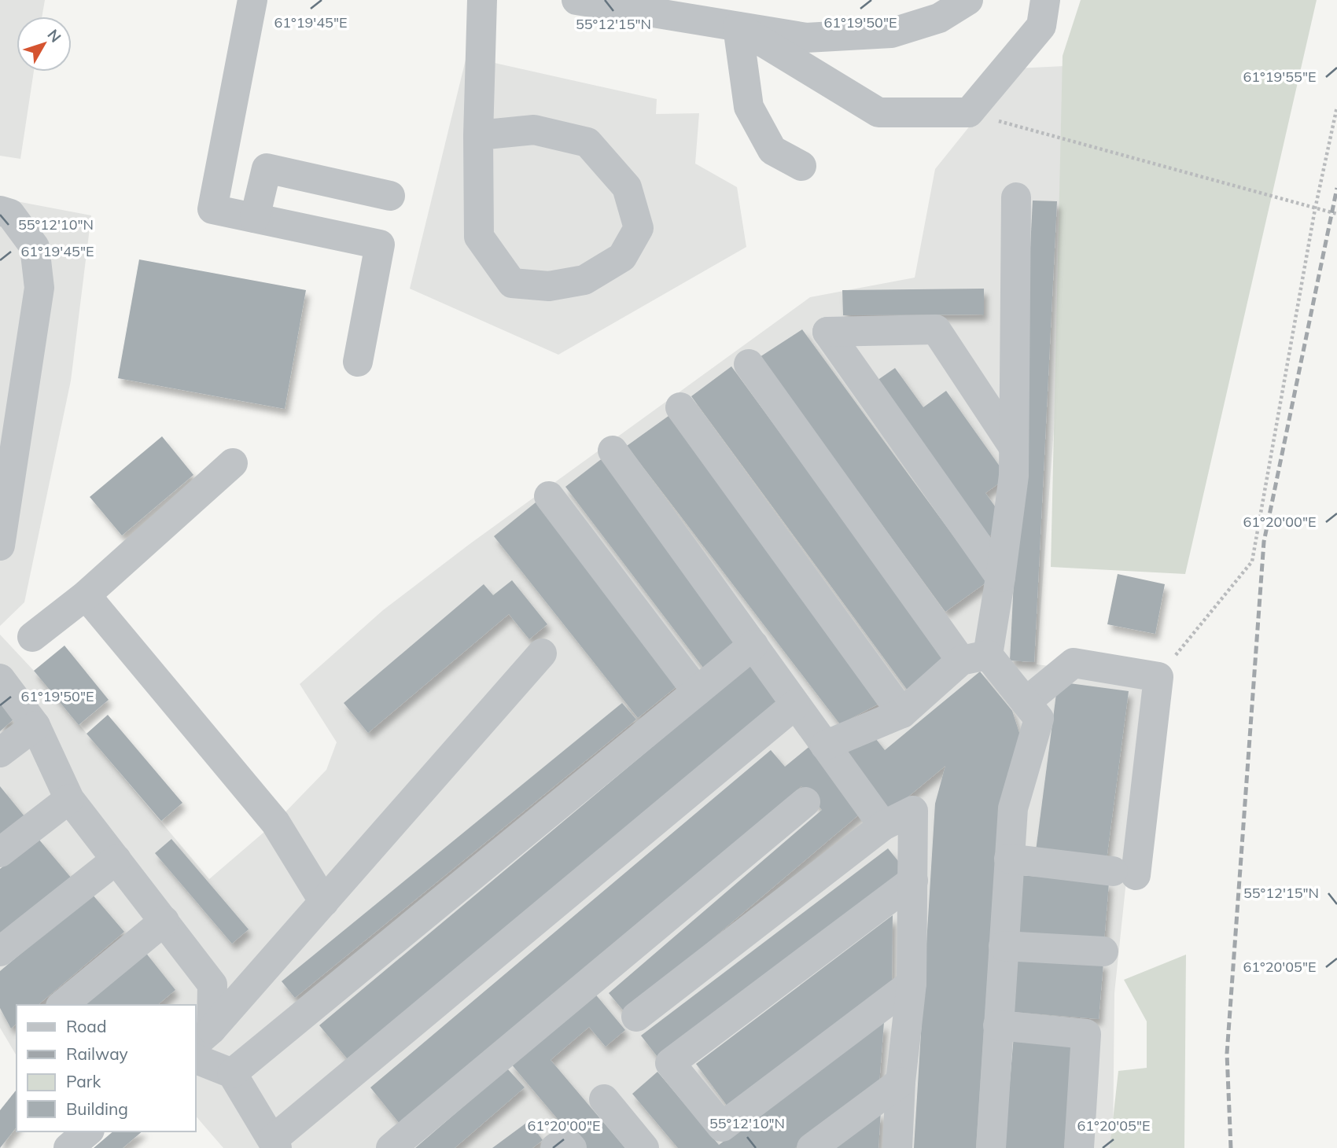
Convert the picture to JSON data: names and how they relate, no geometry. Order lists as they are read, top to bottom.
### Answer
{
  "legend": [
    "Road",
    "Railway",
    "Park",
    "Building"
  ],
  "north": "top right",
  "coordinates": [
    "61°19'45\"E",
    "61°19'50\"E",
    "55°12'15\"N",
    "61°19'55\"E",
    "55°12'10\"N",
    "61°20'00\"E",
    "61°20'05\"E"
  ]
}
